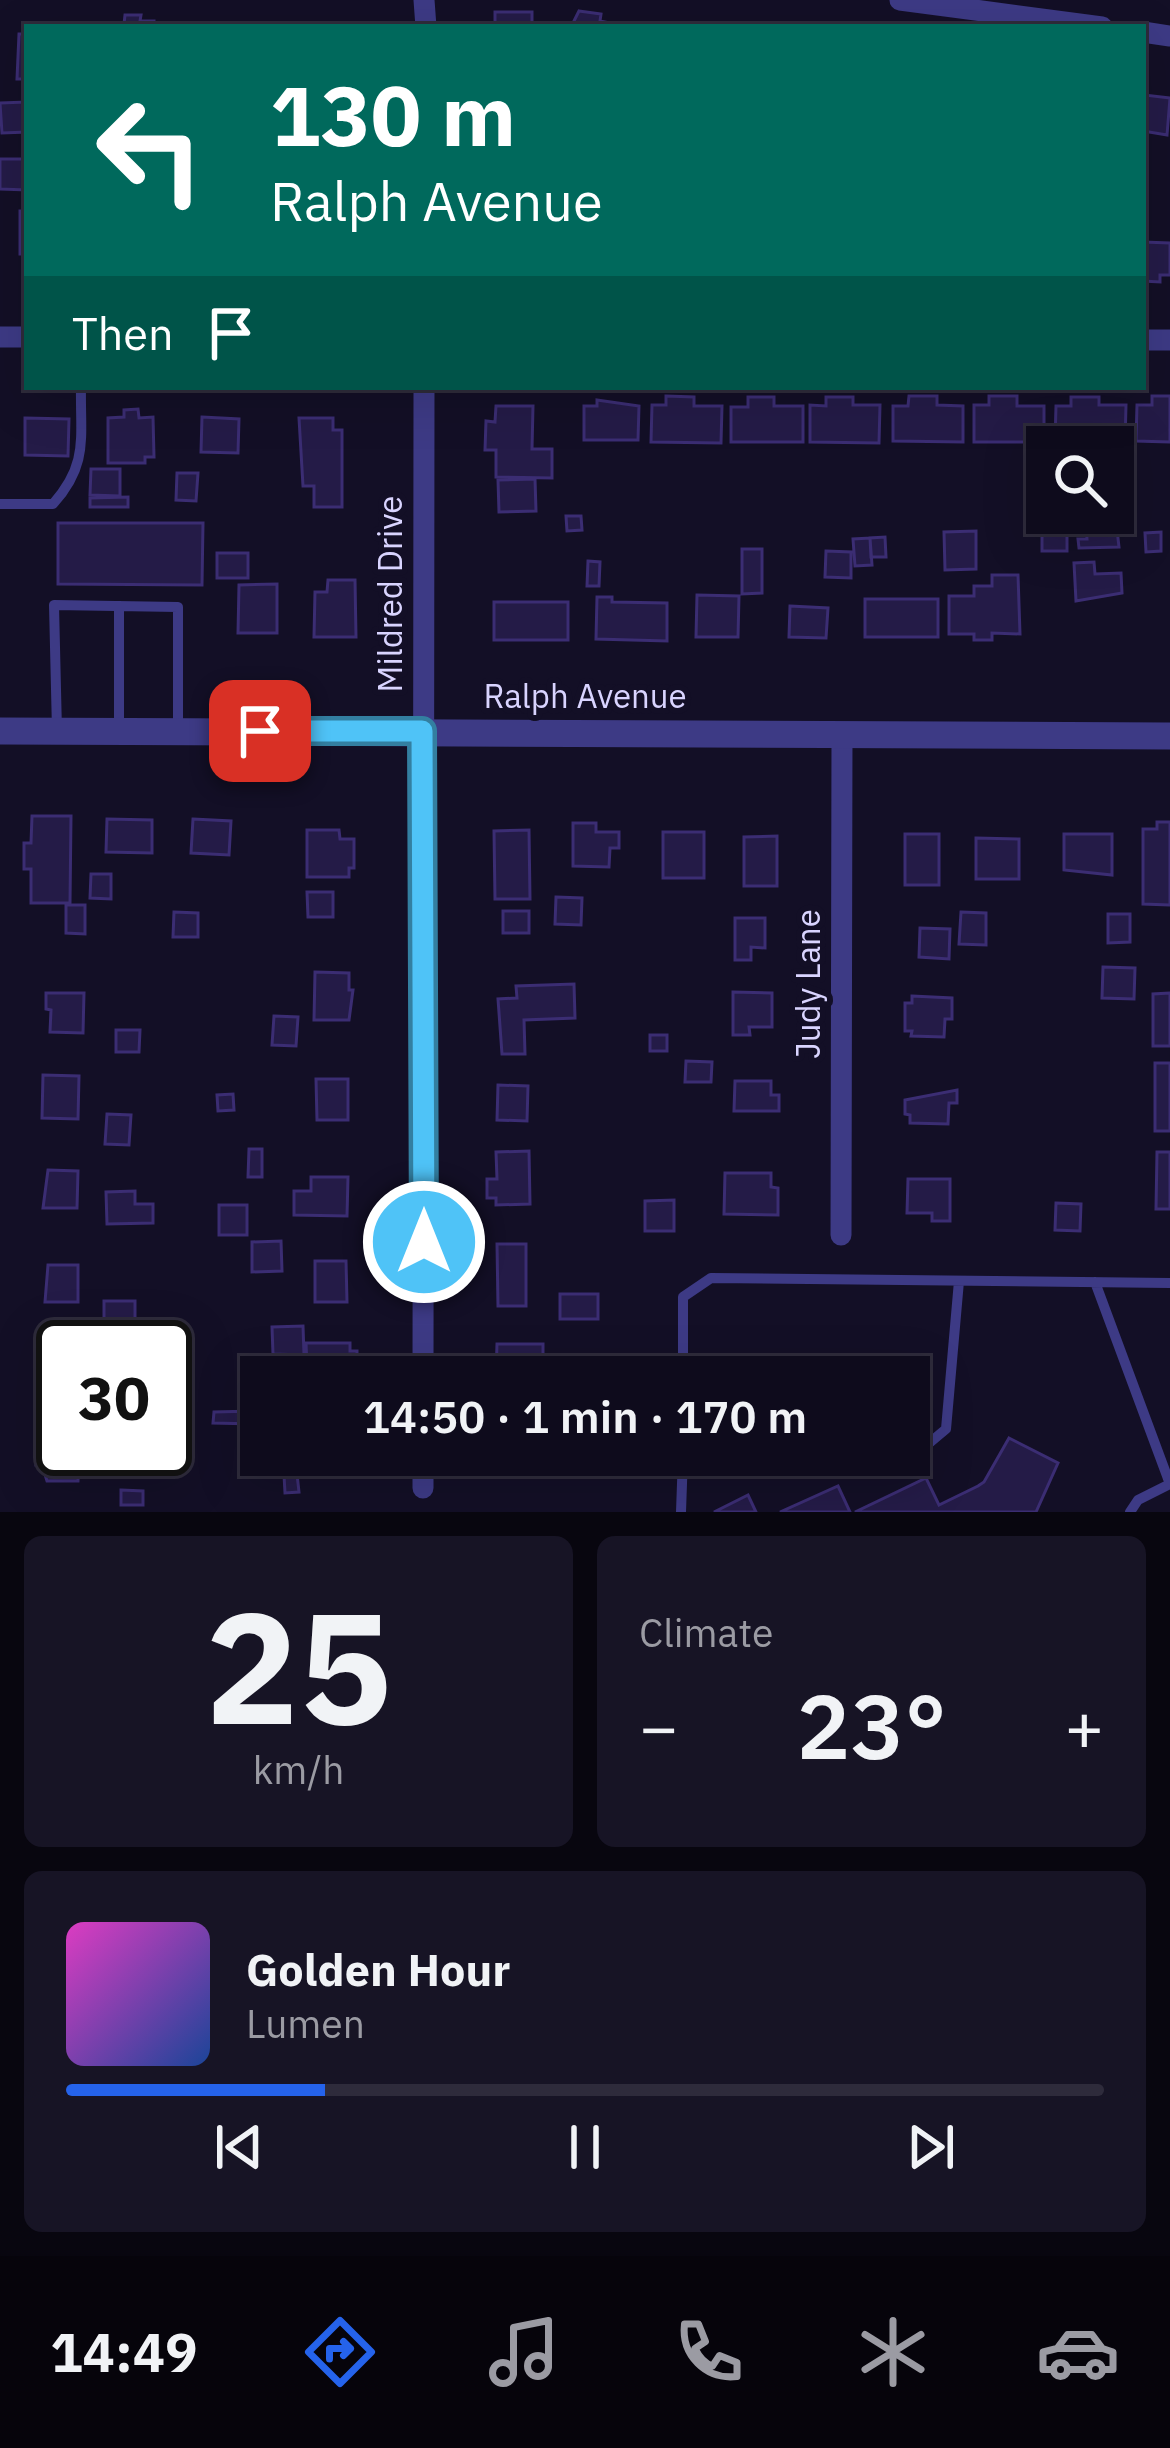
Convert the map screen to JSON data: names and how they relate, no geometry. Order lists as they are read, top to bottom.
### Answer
{
  "streets": {
    "street": ["Mildred Drive", "Ralph Avenue", "Judy Lane"]
  },
  "crossings": [
    ["Mildred Drive", "Ralph Avenue"],
    ["Ralph Avenue", "Judy Lane"]
  ],
  "page": {
    "turn": ["130 m", "Ralph Avenue"],
    "then": "Then",
    "limit": "30",
    "trip": "14:50 · 1 min · 170 m",
    "tile": [
      ["25", "km/h"],
      "Climate"
    ],
    "heat": ["−", "23°", "+"],
    "song": ["Golden Hour", "Lumen"],
    "tabs": "14:49"
  }
}
